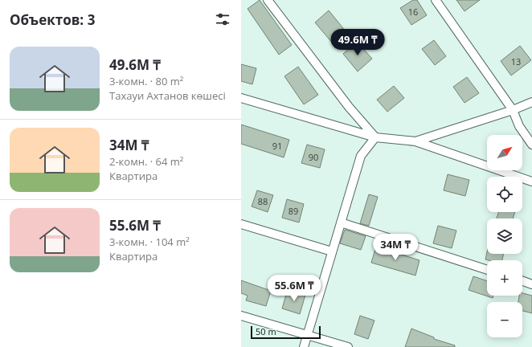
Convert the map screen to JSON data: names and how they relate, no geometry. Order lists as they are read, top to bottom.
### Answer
{
  "house_numbers": [
    "16",
    "13",
    "91",
    "90",
    "88",
    "89"
  ],
  "scale_bar": "50 m",
  "north": "top right",
  "page": {
    "heading": "Объектов: 3",
    "price": ["49.6M ₸", "34M ₸", "55.6M ₸"],
    "list": [
      {
        "name": "49.6M ₸",
        "note": "3-комн. · 80 m² · Тахауи Ахтанов көшесі"
      },
      {
        "name": "34M ₸",
        "note": "2-комн. · 64 m² · Квартира"
      },
      {
        "name": "55.6M ₸",
        "note": "3-комн. · 104 m² · Квартира"
      }
    ],
    "map_buttons": ["+", "−"],
    "scale": "50 m"
  }
}
